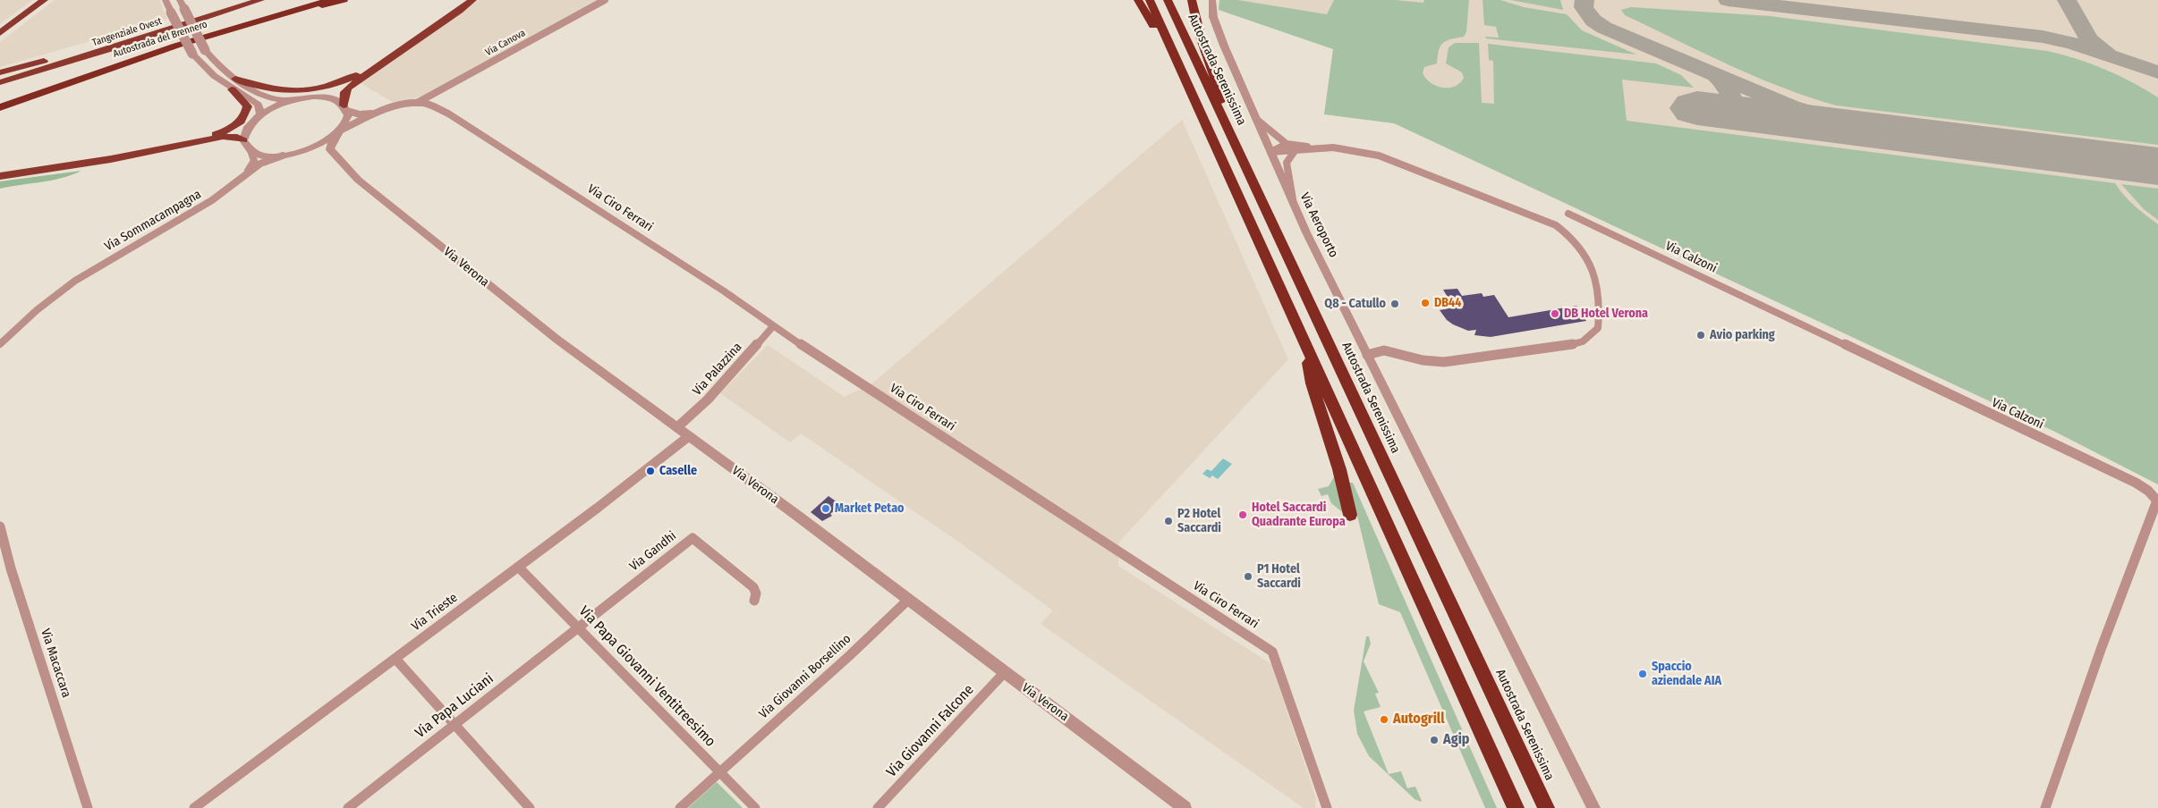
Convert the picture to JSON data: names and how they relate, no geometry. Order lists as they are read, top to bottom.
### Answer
{
  "streets": {
    "highway": ["Tangenziale Ovest", "Autostrada del Brennero", "Autostrada Serenissima"],
    "street": [
      "Via Canova",
      "Via Ciro Ferrari",
      "Via Sommacampagna",
      "Via Aeroporto",
      "Via Calzoni",
      "Via Verona",
      "Via Palazzina",
      "Via Gandhi",
      "Via Trieste",
      "Via Macaccara",
      "Via Papa Giovanni Ventitreesimo",
      "Via Giovanni Borsellino",
      "Via Papa Luciani",
      "Via Giovanni Falcone"
    ]
  },
  "crossings": [
    ["Via Canova", "Via Ciro Ferrari"],
    ["Via Ciro Ferrari", "Via Palazzina"],
    ["Via Sommacampagna", "Via Verona"],
    ["Via Verona", "Via Palazzina"],
    ["Via Verona", "Via Trieste"],
    ["Via Verona", "Via Giovanni Borsellino"],
    ["Via Verona", "Via Giovanni Falcone"],
    ["Via Gandhi", "Via Papa Giovanni Ventitreesimo"],
    ["Via Gandhi", "Via Papa Luciani"],
    ["Via Trieste", "Via Papa Giovanni Ventitreesimo"],
    ["Via Papa Giovanni Ventitreesimo", "Via Giovanni Borsellino"],
    ["Via Papa Giovanni Ventitreesimo", "Via Papa Luciani"]
  ],
  "places": [
    "DB44",
    "Q8 - Catullo",
    "DB Hotel Verona",
    "Avio parking",
    "Caselle",
    "Market Petao",
    "Hotel Saccardi Quadrante Europa",
    "P2 Hotel Saccardi",
    "P1 Hotel Saccardi",
    "Spaccio aziendale AIA",
    "Autogrill",
    "Agip"
  ]
}
